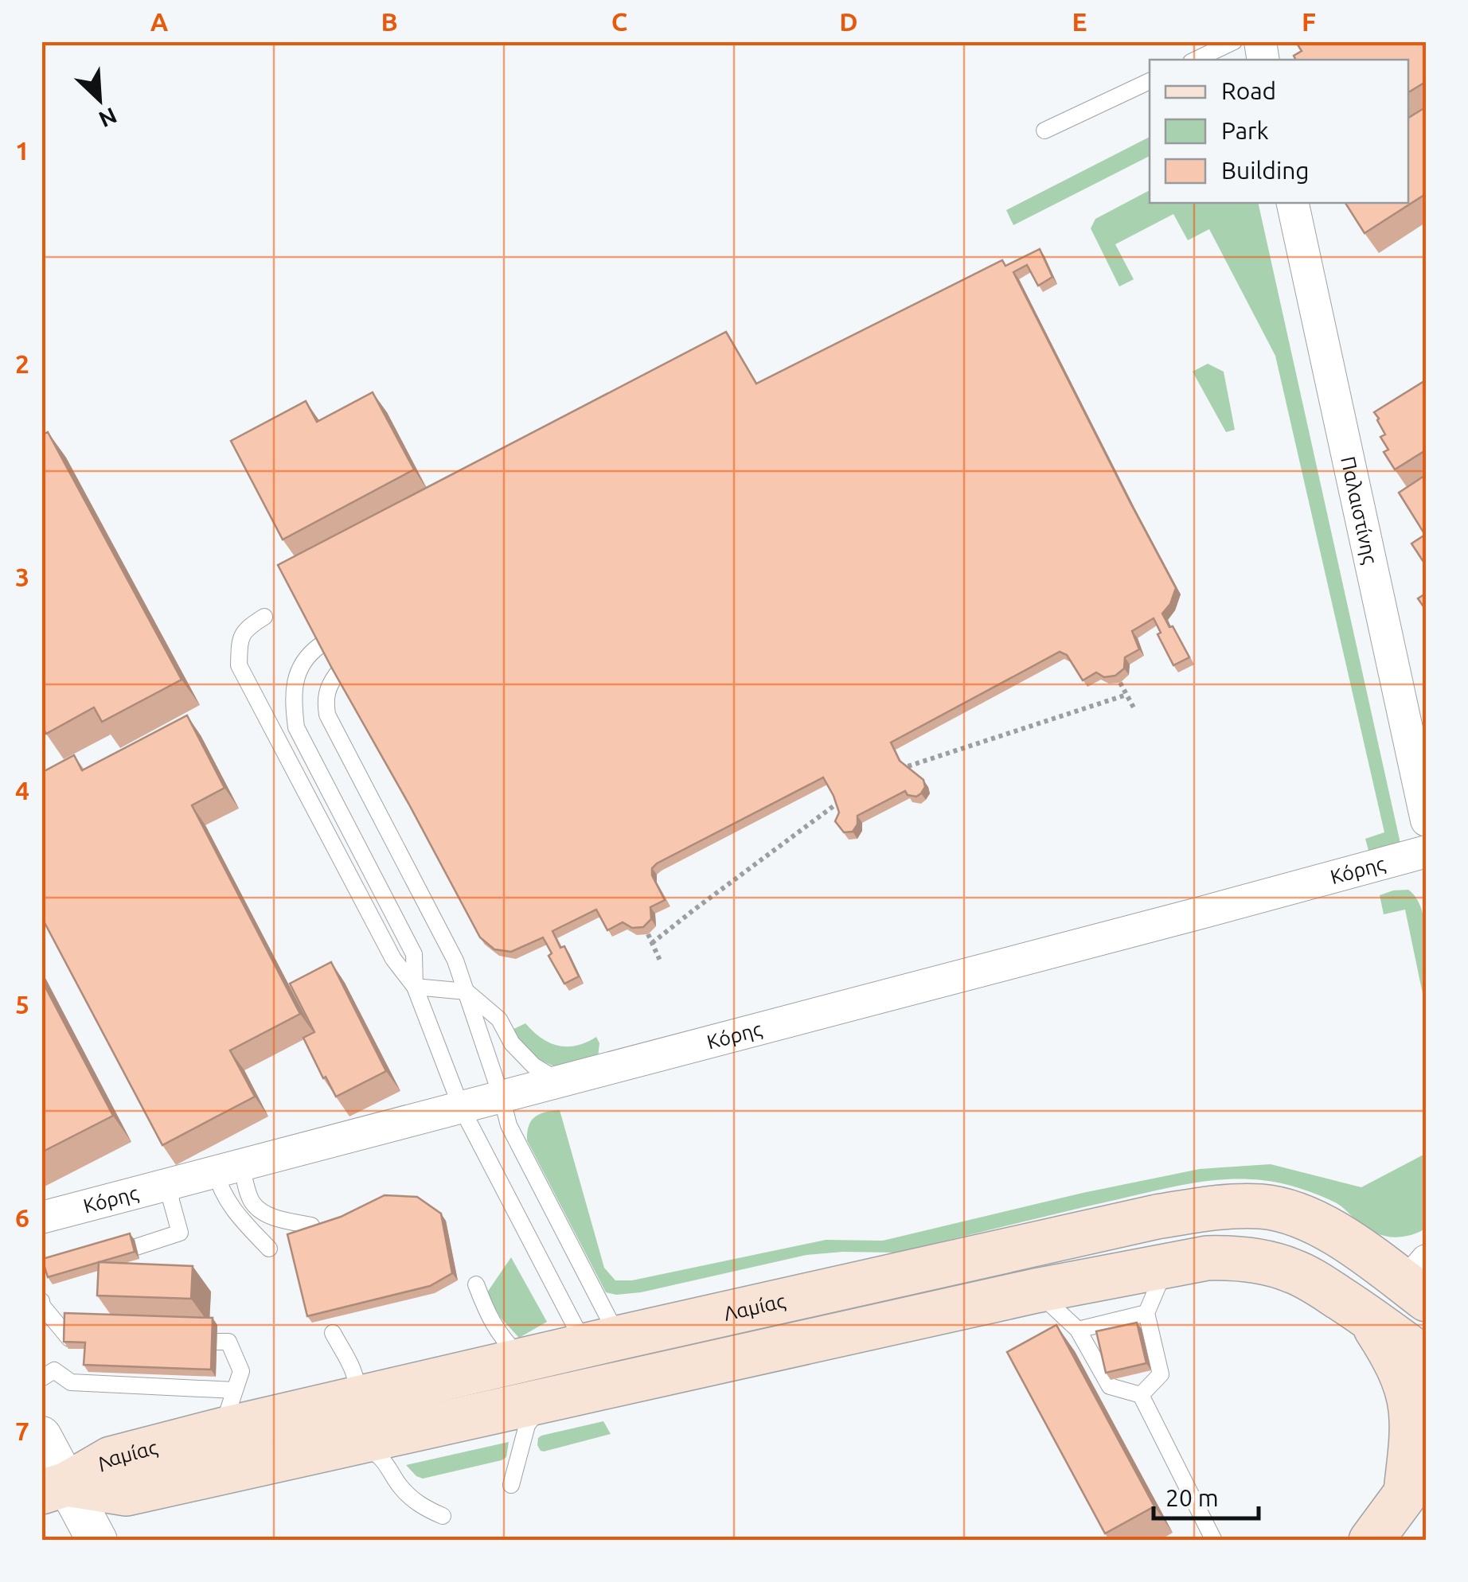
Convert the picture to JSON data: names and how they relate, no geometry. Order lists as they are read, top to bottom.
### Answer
{
  "streets": {
    "main road": ["Λαμίας"],
    "street": ["Παλαιστίνης", "Κόρης"]
  },
  "legend": ["Road", "Park", "Building"],
  "scale_bar": "20 m",
  "north": "bottom right",
  "grid": {
    "columns": [
      "A",
      "B",
      "C",
      "D",
      "E",
      "F"
    ],
    "rows": [
      "1",
      "2",
      "3",
      "4",
      "5",
      "6",
      "7"
    ]
  }
}
